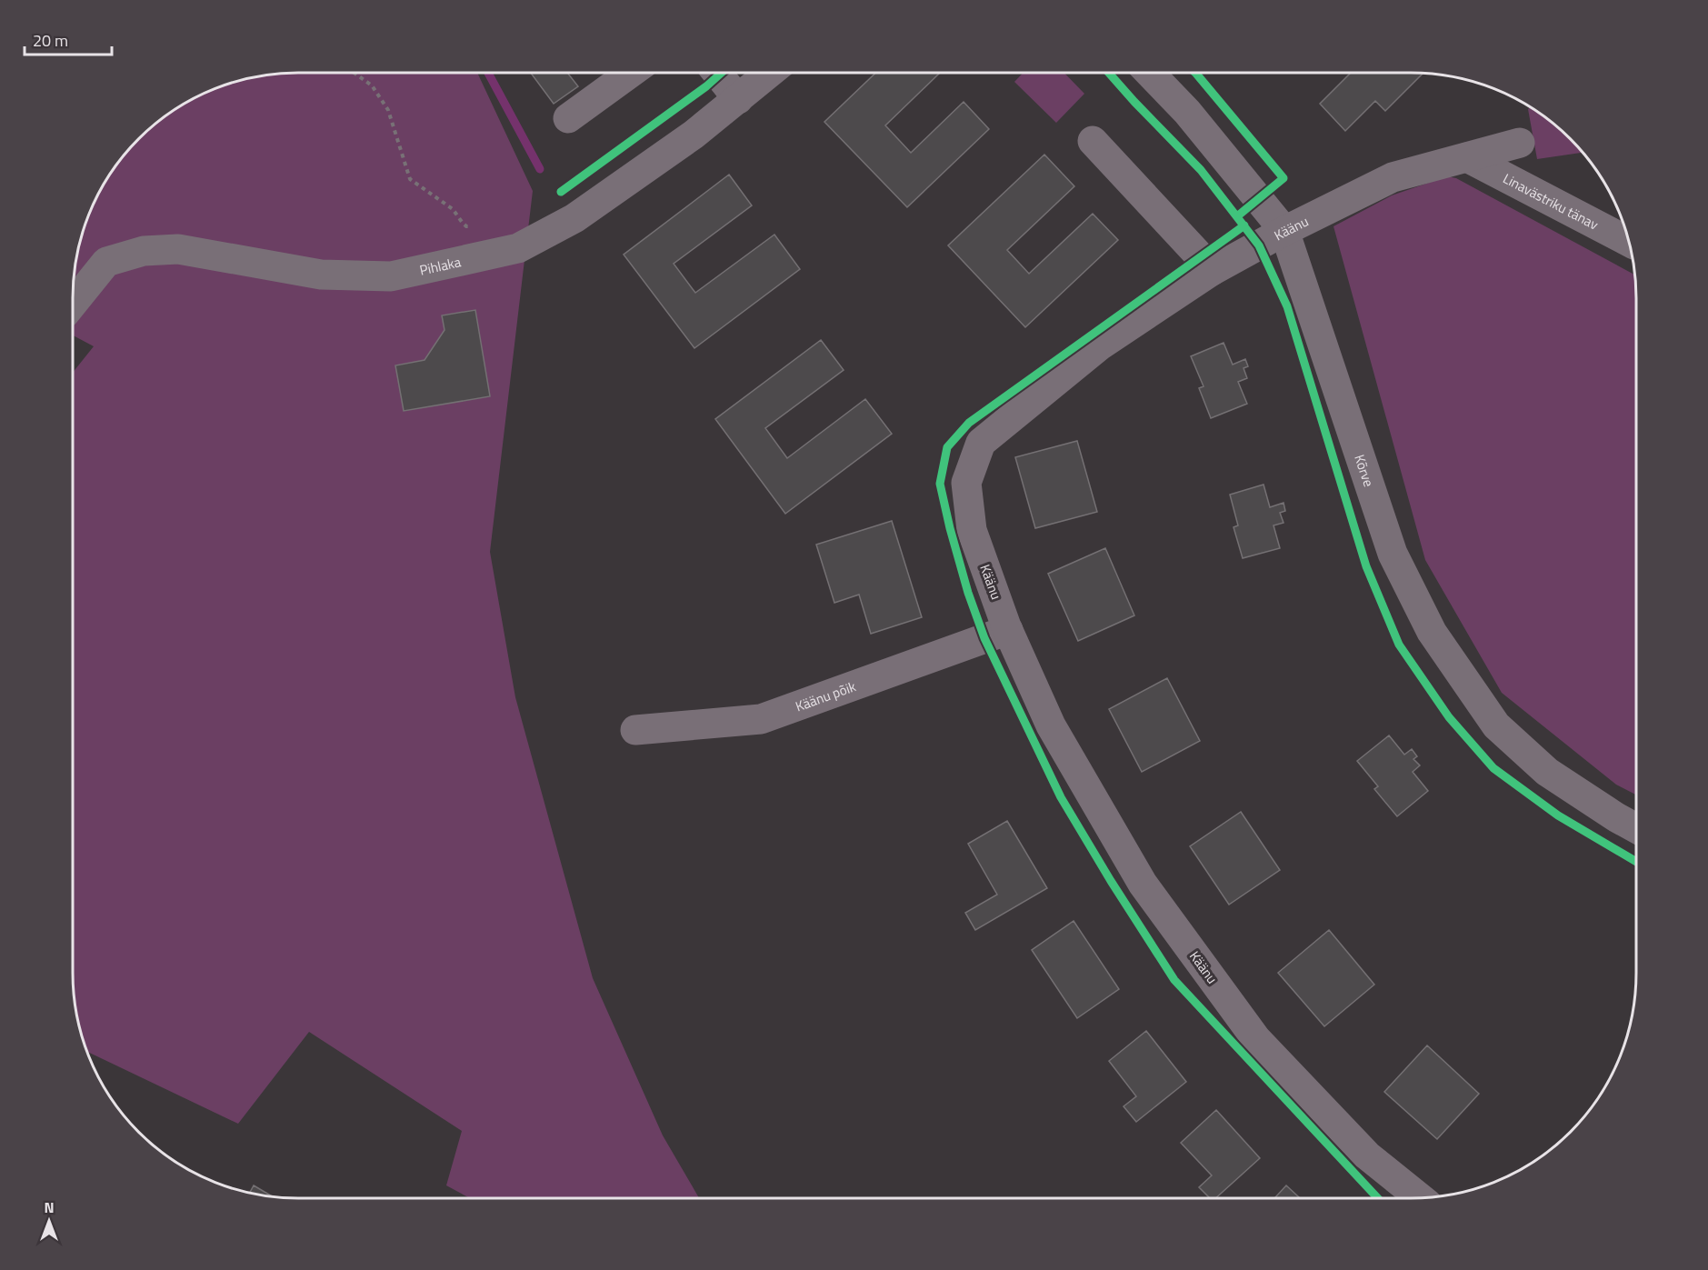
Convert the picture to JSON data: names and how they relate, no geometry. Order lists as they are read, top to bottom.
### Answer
{
  "streets": {
    "street": [
      "Linavästriku tänav",
      "Käänu",
      "Pihlaka",
      "Kõrve",
      "Käänu põik"
    ]
  },
  "crossings": [
    ["Linavästriku tänav", "Käänu"],
    ["Käänu", "Kõrve"],
    ["Käänu", "Käänu põik"]
  ],
  "scale_bar": "20 m",
  "north": "top"
}
